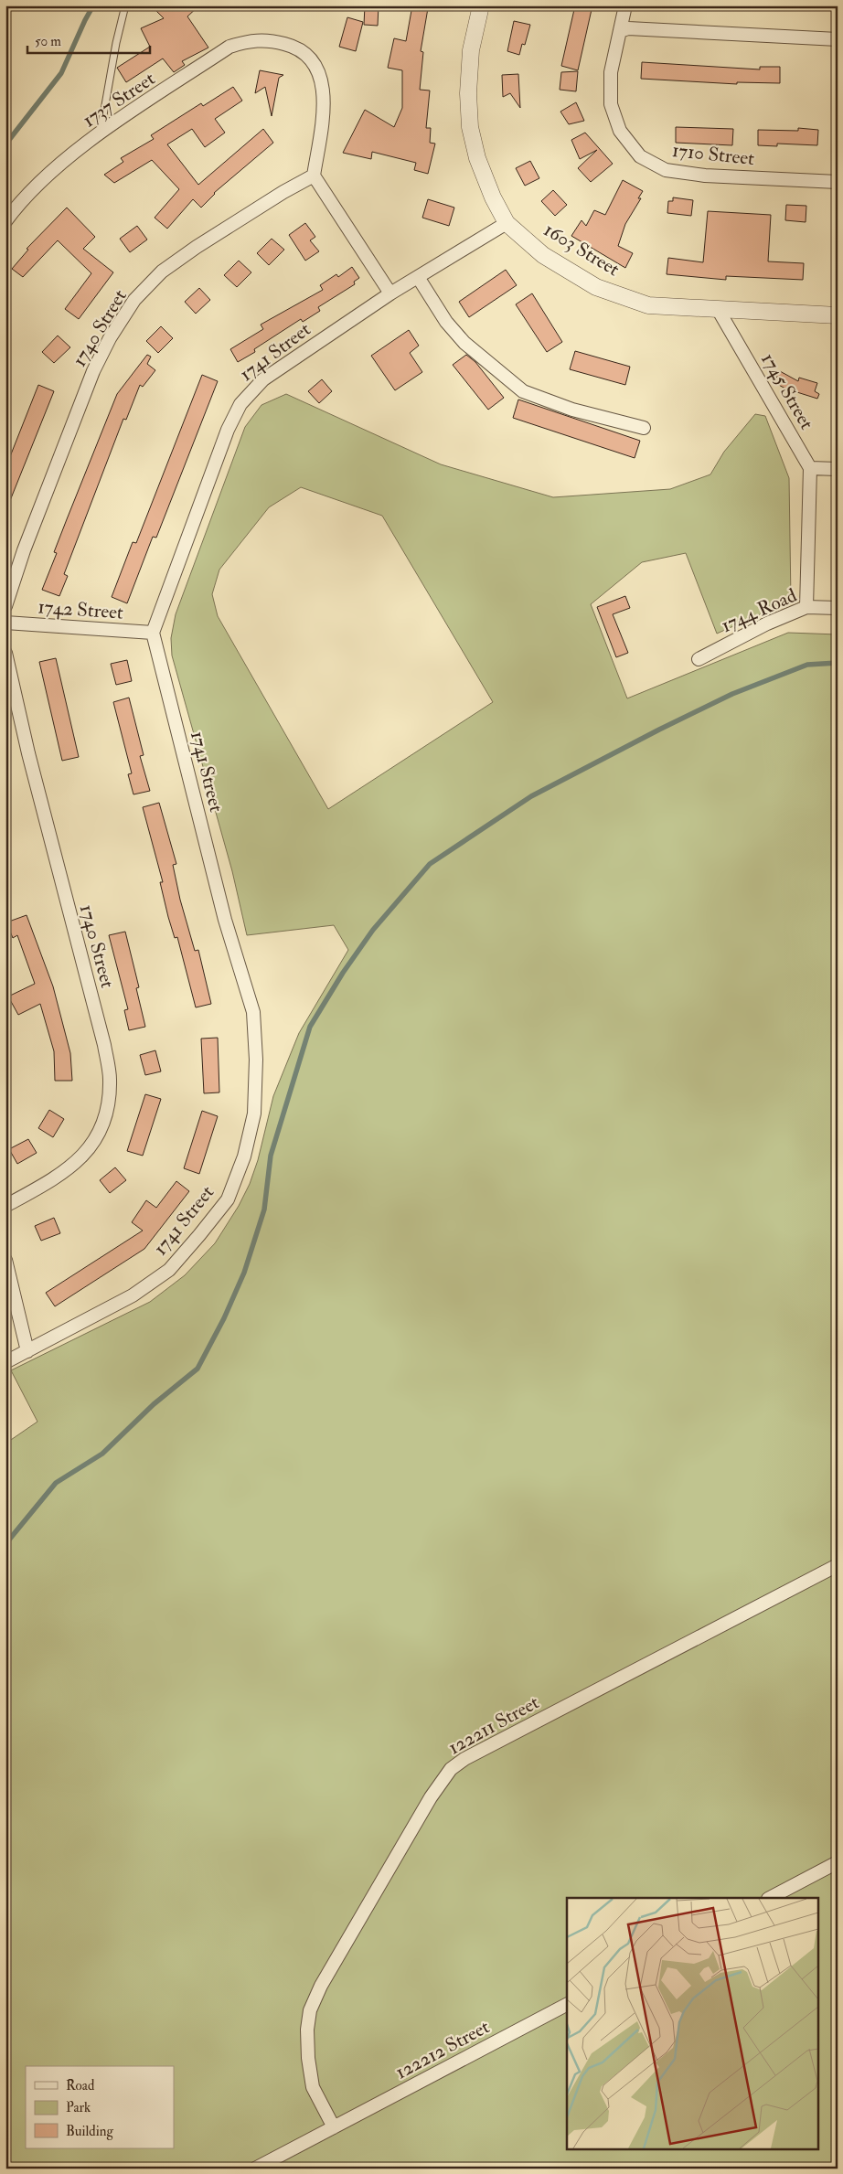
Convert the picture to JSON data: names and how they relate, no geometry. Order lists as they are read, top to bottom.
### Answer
{
  "streets": {
    "street": [
      "1737 Street",
      "1710 Street",
      "1603 Street",
      "1740 Street",
      "1741 Street",
      "1745 Street",
      "1742 Street",
      "1744 Road",
      "122211 Street",
      "122212 Street"
    ]
  },
  "crossings": [
    ["1737 Street", "1740 Street"],
    ["1603 Street", "1741 Street"],
    ["1603 Street", "1745 Street"],
    ["1741 Street", "1742 Street"],
    ["122211 Street", "122212 Street"]
  ],
  "legend": ["Road", "Park", "Building"],
  "scale_bar": "50 m"
}
